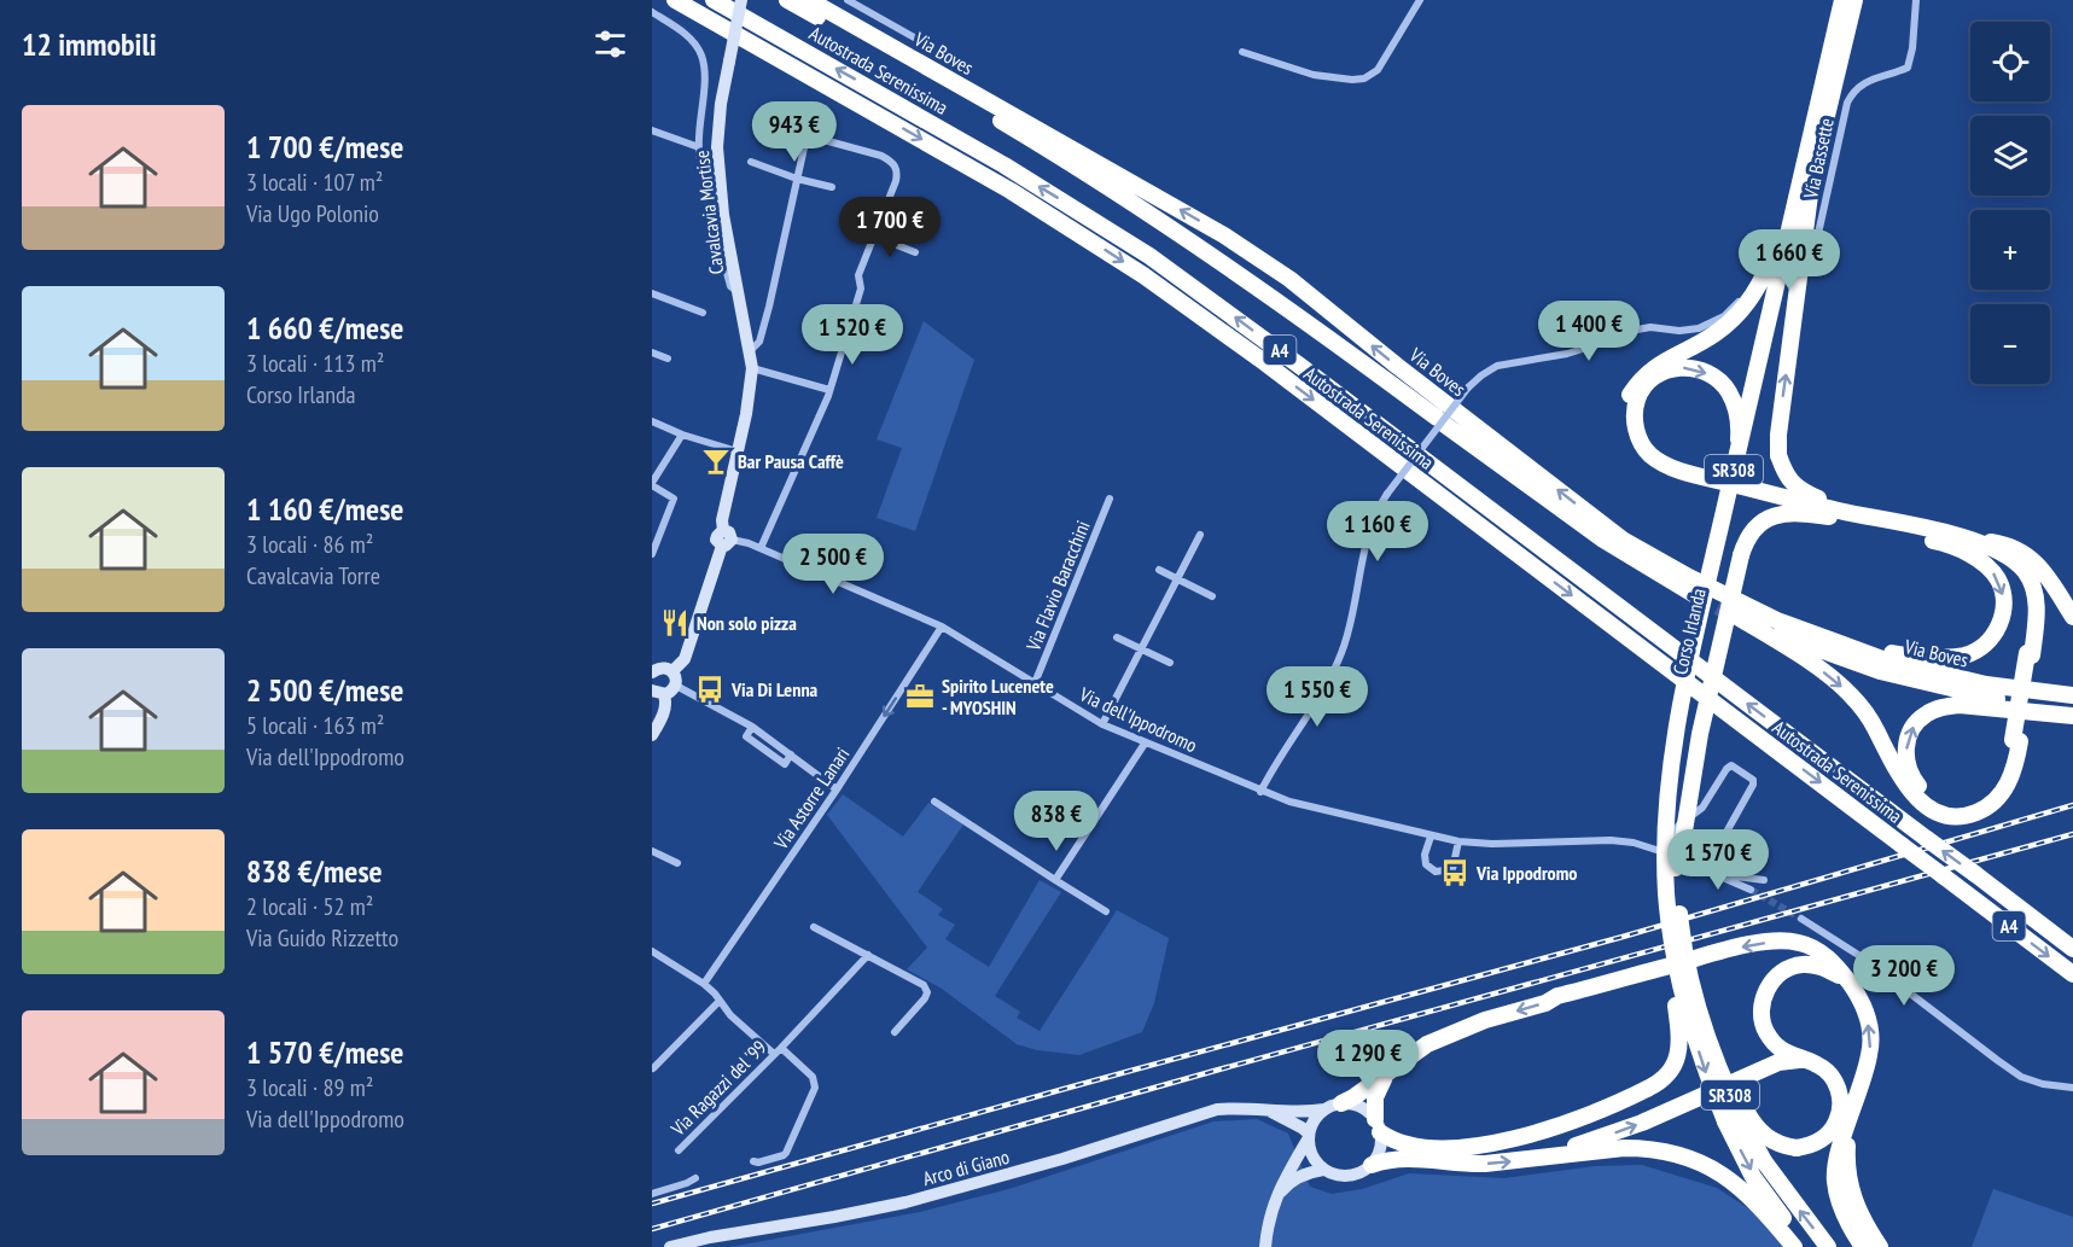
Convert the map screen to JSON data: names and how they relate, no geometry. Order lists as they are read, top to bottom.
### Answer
{
  "streets": {
    "highway": [
      "Via Boves",
      "Autostrada Serenissima",
      "A4",
      "SR308",
      "Corso Irlanda"
    ],
    "street": [
      "Via Bassette",
      "Cavalcavia Mortise",
      "Via Flavio Baracchini",
      "Via dell'Ippodromo",
      "Via Astorre Lanari",
      "Via Ragazzi del '99",
      "Arco di Giano"
    ]
  },
  "crossings": [
    ["Via Bassette", "Via dell'Ippodromo"],
    ["Via Flavio Baracchini", "Via dell'Ippodromo"],
    ["Corso Irlanda", "Via dell'Ippodromo"],
    ["Via dell'Ippodromo", "Via Astorre Lanari"]
  ],
  "one_way": ["Via Astorre Lanari"],
  "places": {
    "bar": ["Bar Pausa Caffè"],
    "restaurant": ["Non solo pizza"],
    "bus stop": ["Via Di Lenna", "Via Ippodromo"],
    "office": ["Spirito Lucenete - MYOSHIN"]
  },
  "page": {
    "heading": "12 immobili",
    "map_buttons": ["+", "−"],
    "list": [
      {
        "name": "1 700 €/mese",
        "note": "3 locali · 107 m² · Via Ugo Polonio"
      },
      {
        "name": "1 660 €/mese",
        "note": "3 locali · 113 m² · Corso Irlanda"
      },
      {
        "name": "1 160 €/mese",
        "note": "3 locali · 86 m² · Cavalcavia Torre"
      },
      {
        "name": "2 500 €/mese",
        "note": "5 locali · 163 m² · Via dell'Ippodromo"
      },
      {
        "name": "838 €/mese",
        "note": "2 locali · 52 m² · Via Guido Rizzetto"
      },
      {
        "name": "1 570 €/mese",
        "note": "3 locali · 89 m² · Via dell'Ippodromo"
      }
    ],
    "price": [
      "943 €",
      "1 700 €",
      "1 660 €",
      "1 400 €",
      "1 520 €",
      "1 160 €",
      "2 500 €",
      "1 550 €",
      "838 €",
      "1 570 €",
      "3 200 €",
      "1 290 €"
    ]
  }
}
